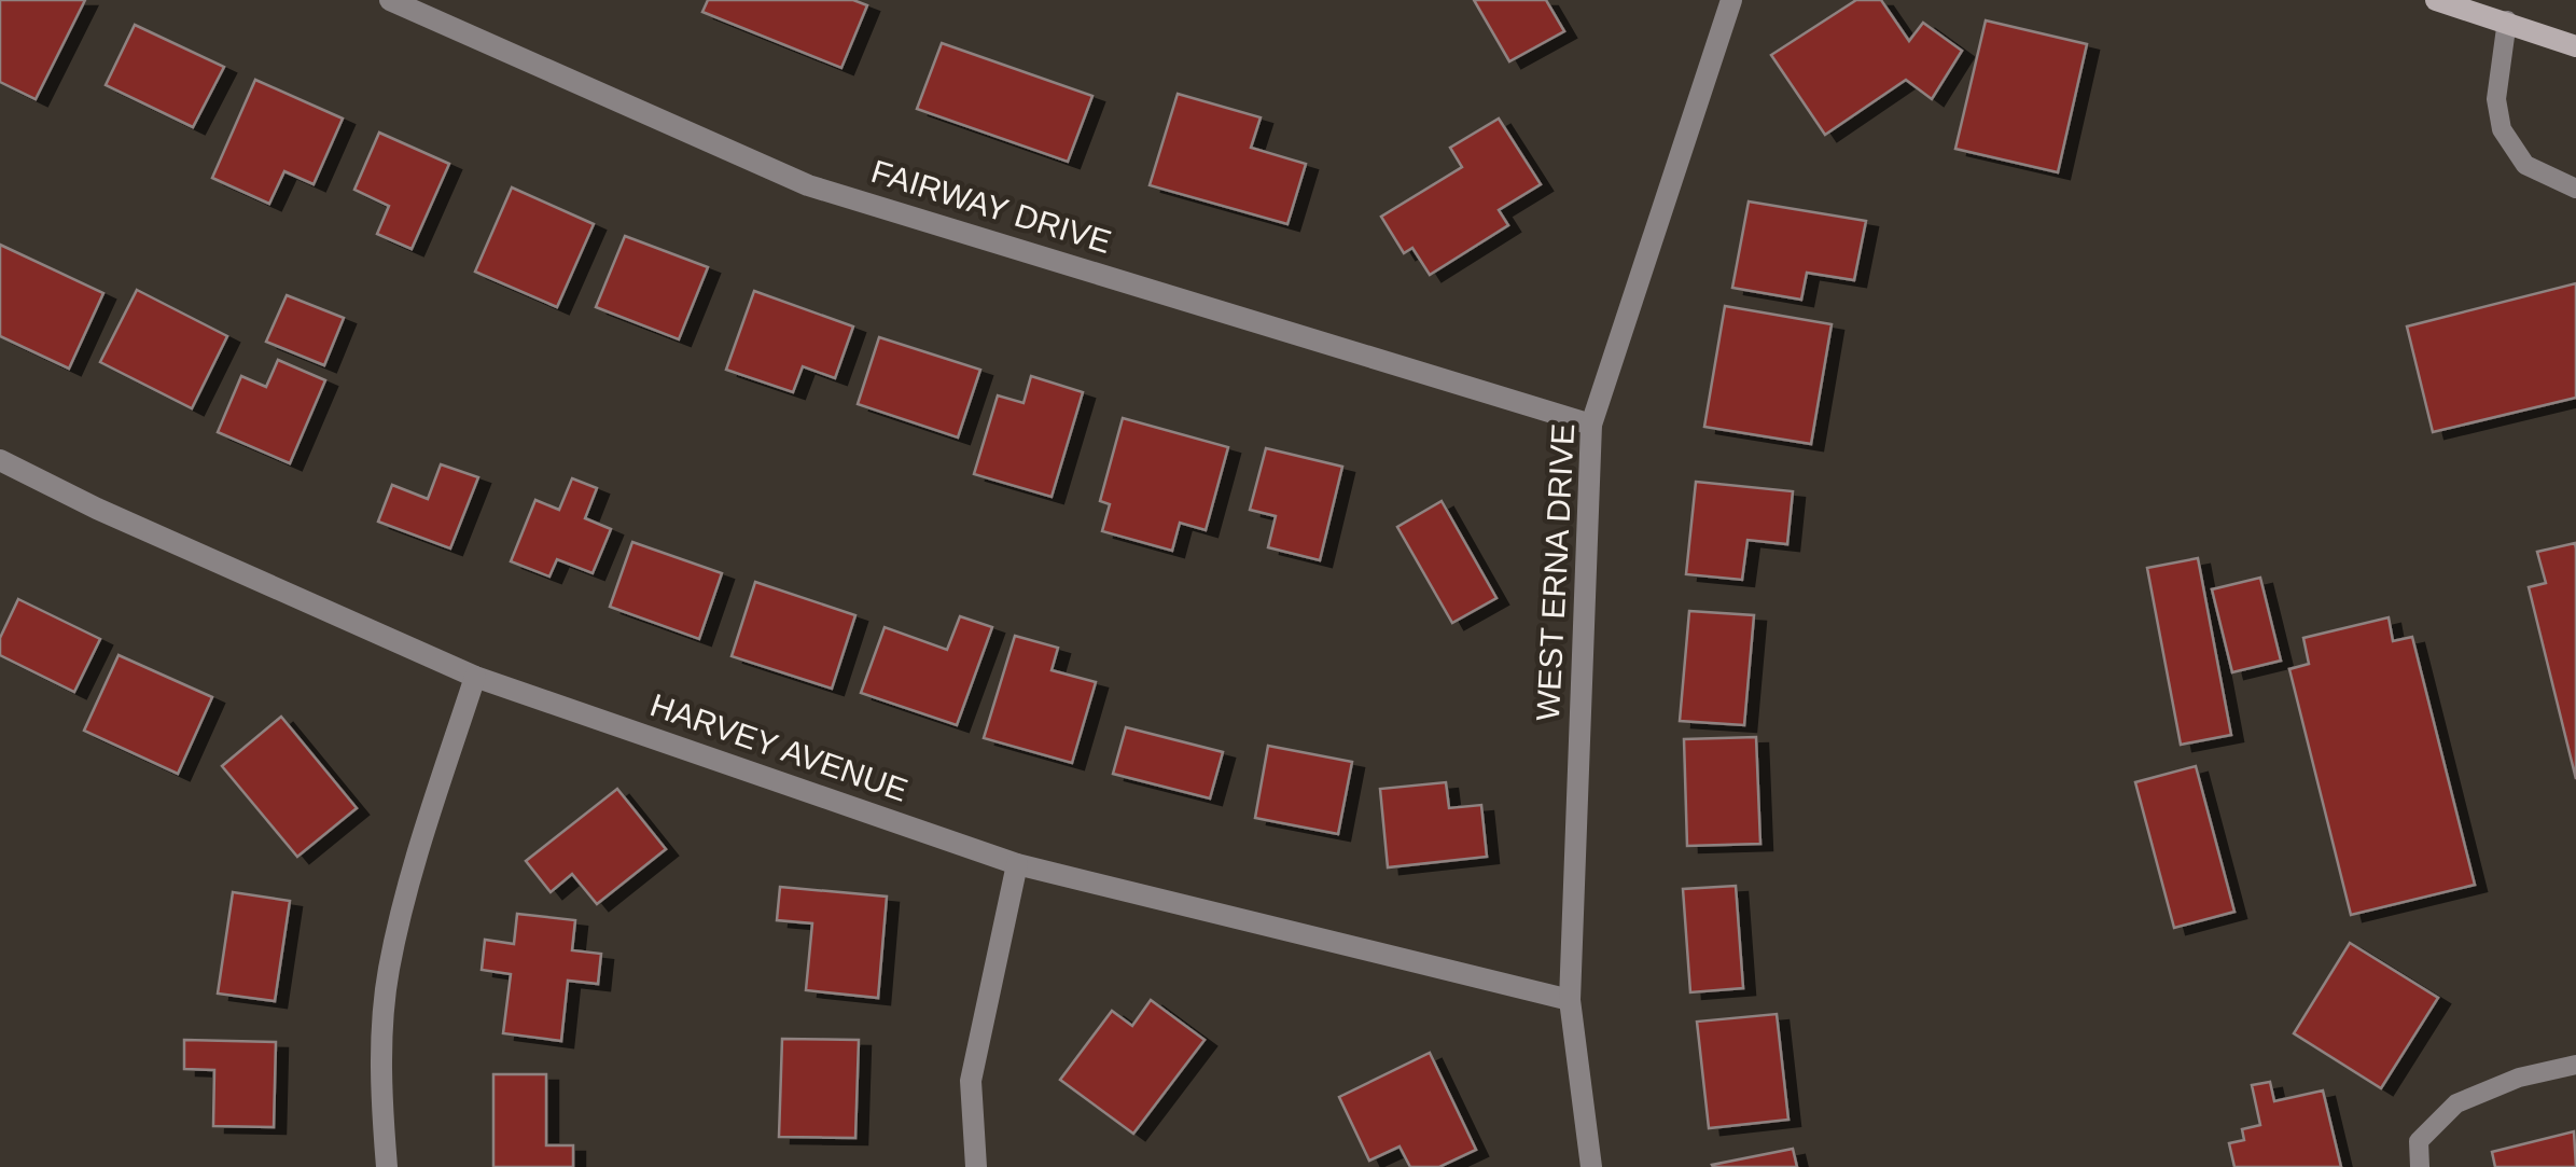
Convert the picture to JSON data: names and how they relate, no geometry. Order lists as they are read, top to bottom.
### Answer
{
  "streets": {
    "street": ["FAIRWAY DRIVE", "WEST ERNA DRIVE", "HARVEY AVENUE"]
  },
  "crossings": [
    ["FAIRWAY DRIVE", "WEST ERNA DRIVE"],
    ["WEST ERNA DRIVE", "HARVEY AVENUE"]
  ]
}
